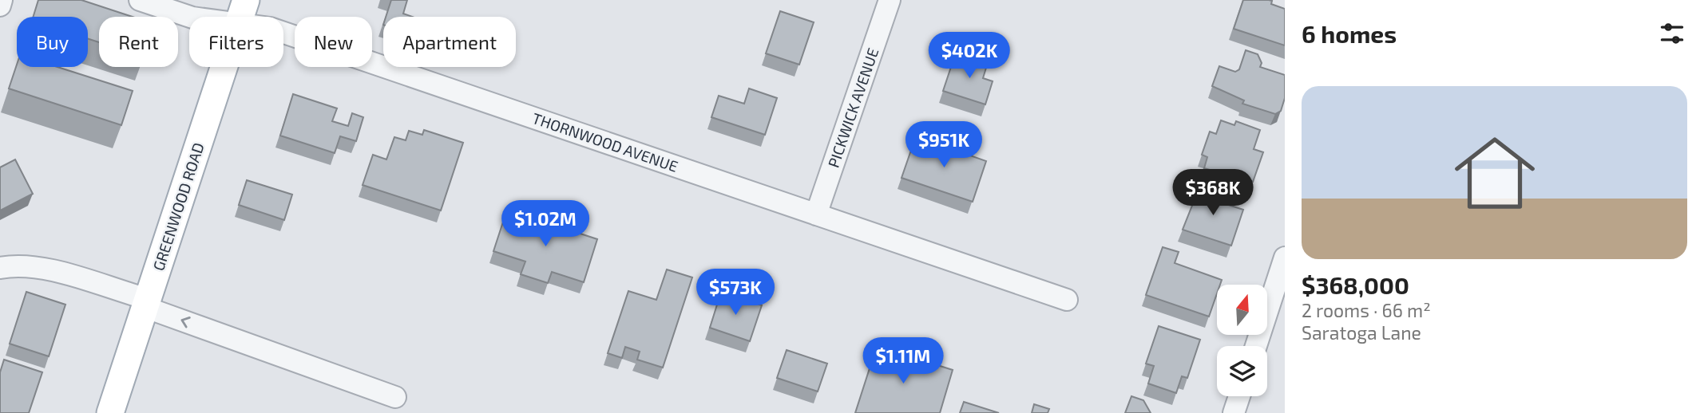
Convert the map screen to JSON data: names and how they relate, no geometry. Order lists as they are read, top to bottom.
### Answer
{
  "streets": {
    "main road": ["GREENWOOD ROAD"],
    "street": ["PICKWICK AVENUE", "THORNWOOD AVENUE"]
  },
  "crossings": [
    ["PICKWICK AVENUE", "THORNWOOD AVENUE"],
    ["THORNWOOD AVENUE", "GREENWOOD ROAD"]
  ],
  "north": "top",
  "page": {
    "heading": "6 homes",
    "chip": [
      "Buy",
      "Rent",
      "Filters",
      "New",
      "Apartment"
    ],
    "price": [
      "$402K",
      "$951K",
      "$368K",
      "$1.02M",
      "$573K",
      "$1.11M"
    ],
    "list": [
      {
        "name": "$368,000",
        "note": "2 rooms · 66 m² · Saratoga Lane"
      }
    ]
  }
}
